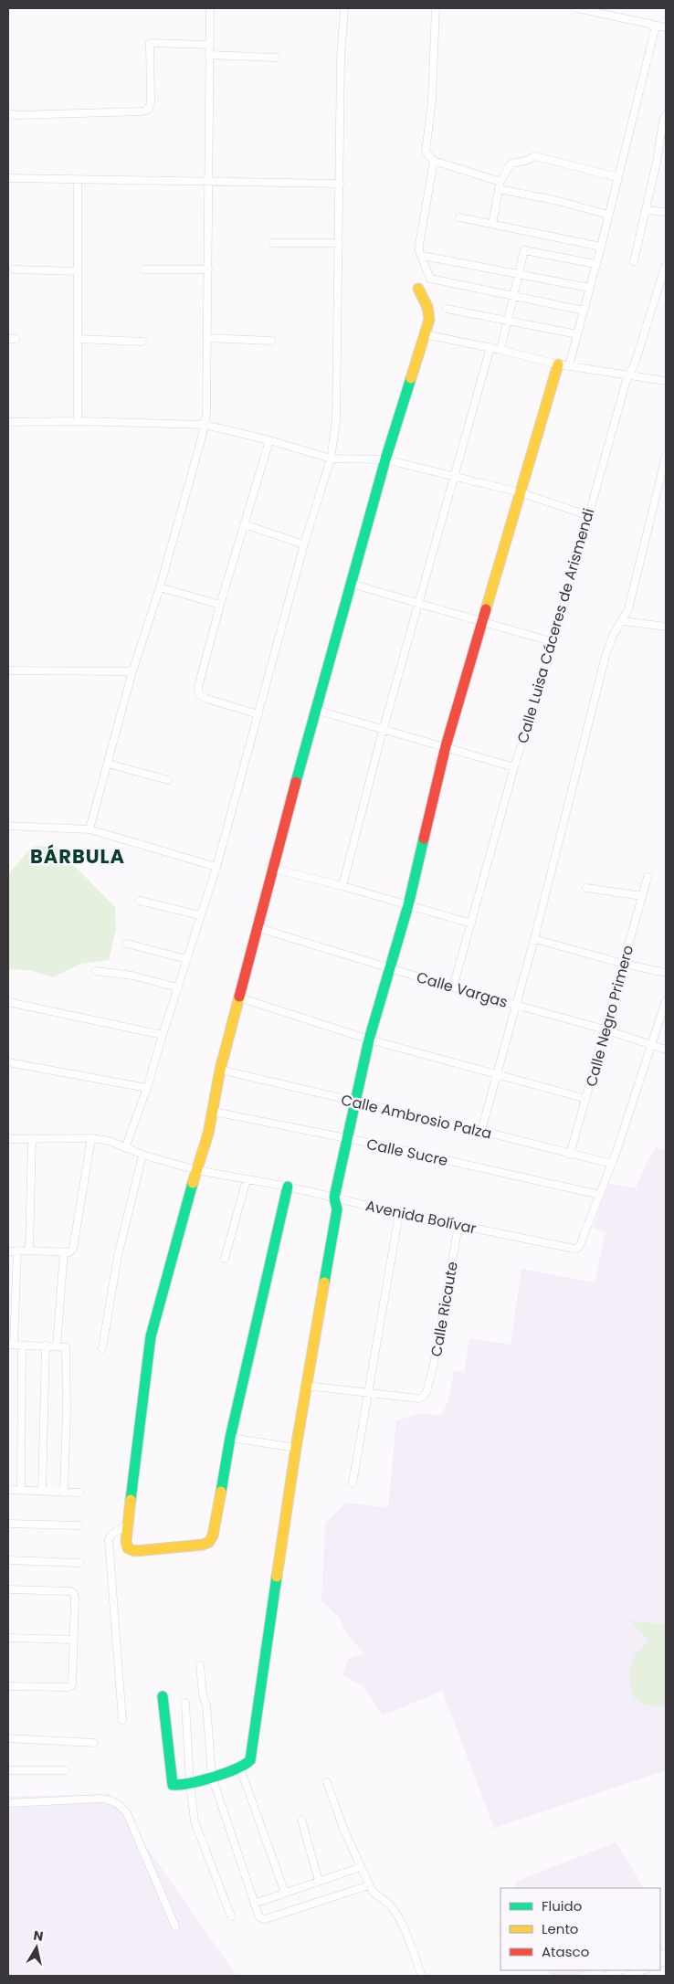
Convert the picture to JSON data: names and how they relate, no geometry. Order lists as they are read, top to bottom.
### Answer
{
  "streets": {
    "street": [
      "Calle Luisa Cáceres de Arismendi",
      "Calle Vargas",
      "Calle Negro Primero",
      "Calle Ambrosio Palza",
      "Calle Sucre",
      "Avenida Bolívar",
      "Calle Ricaute"
    ]
  },
  "crossings": [
    ["Calle Luisa Cáceres de Arismendi", "Calle Vargas"],
    ["Calle Vargas", "Calle Negro Primero"],
    ["Calle Vargas", "Avenida Bolívar"],
    ["Calle Negro Primero", "Calle Ambrosio Palza"],
    ["Calle Ambrosio Palza", "Avenida Bolívar"],
    ["Calle Sucre", "Avenida Bolívar"],
    ["Avenida Bolívar", "Calle Ricaute"]
  ],
  "districts": ["BÁRBULA"],
  "legend": ["Fluido", "Lento", "Atasco"],
  "north": "top"
}
